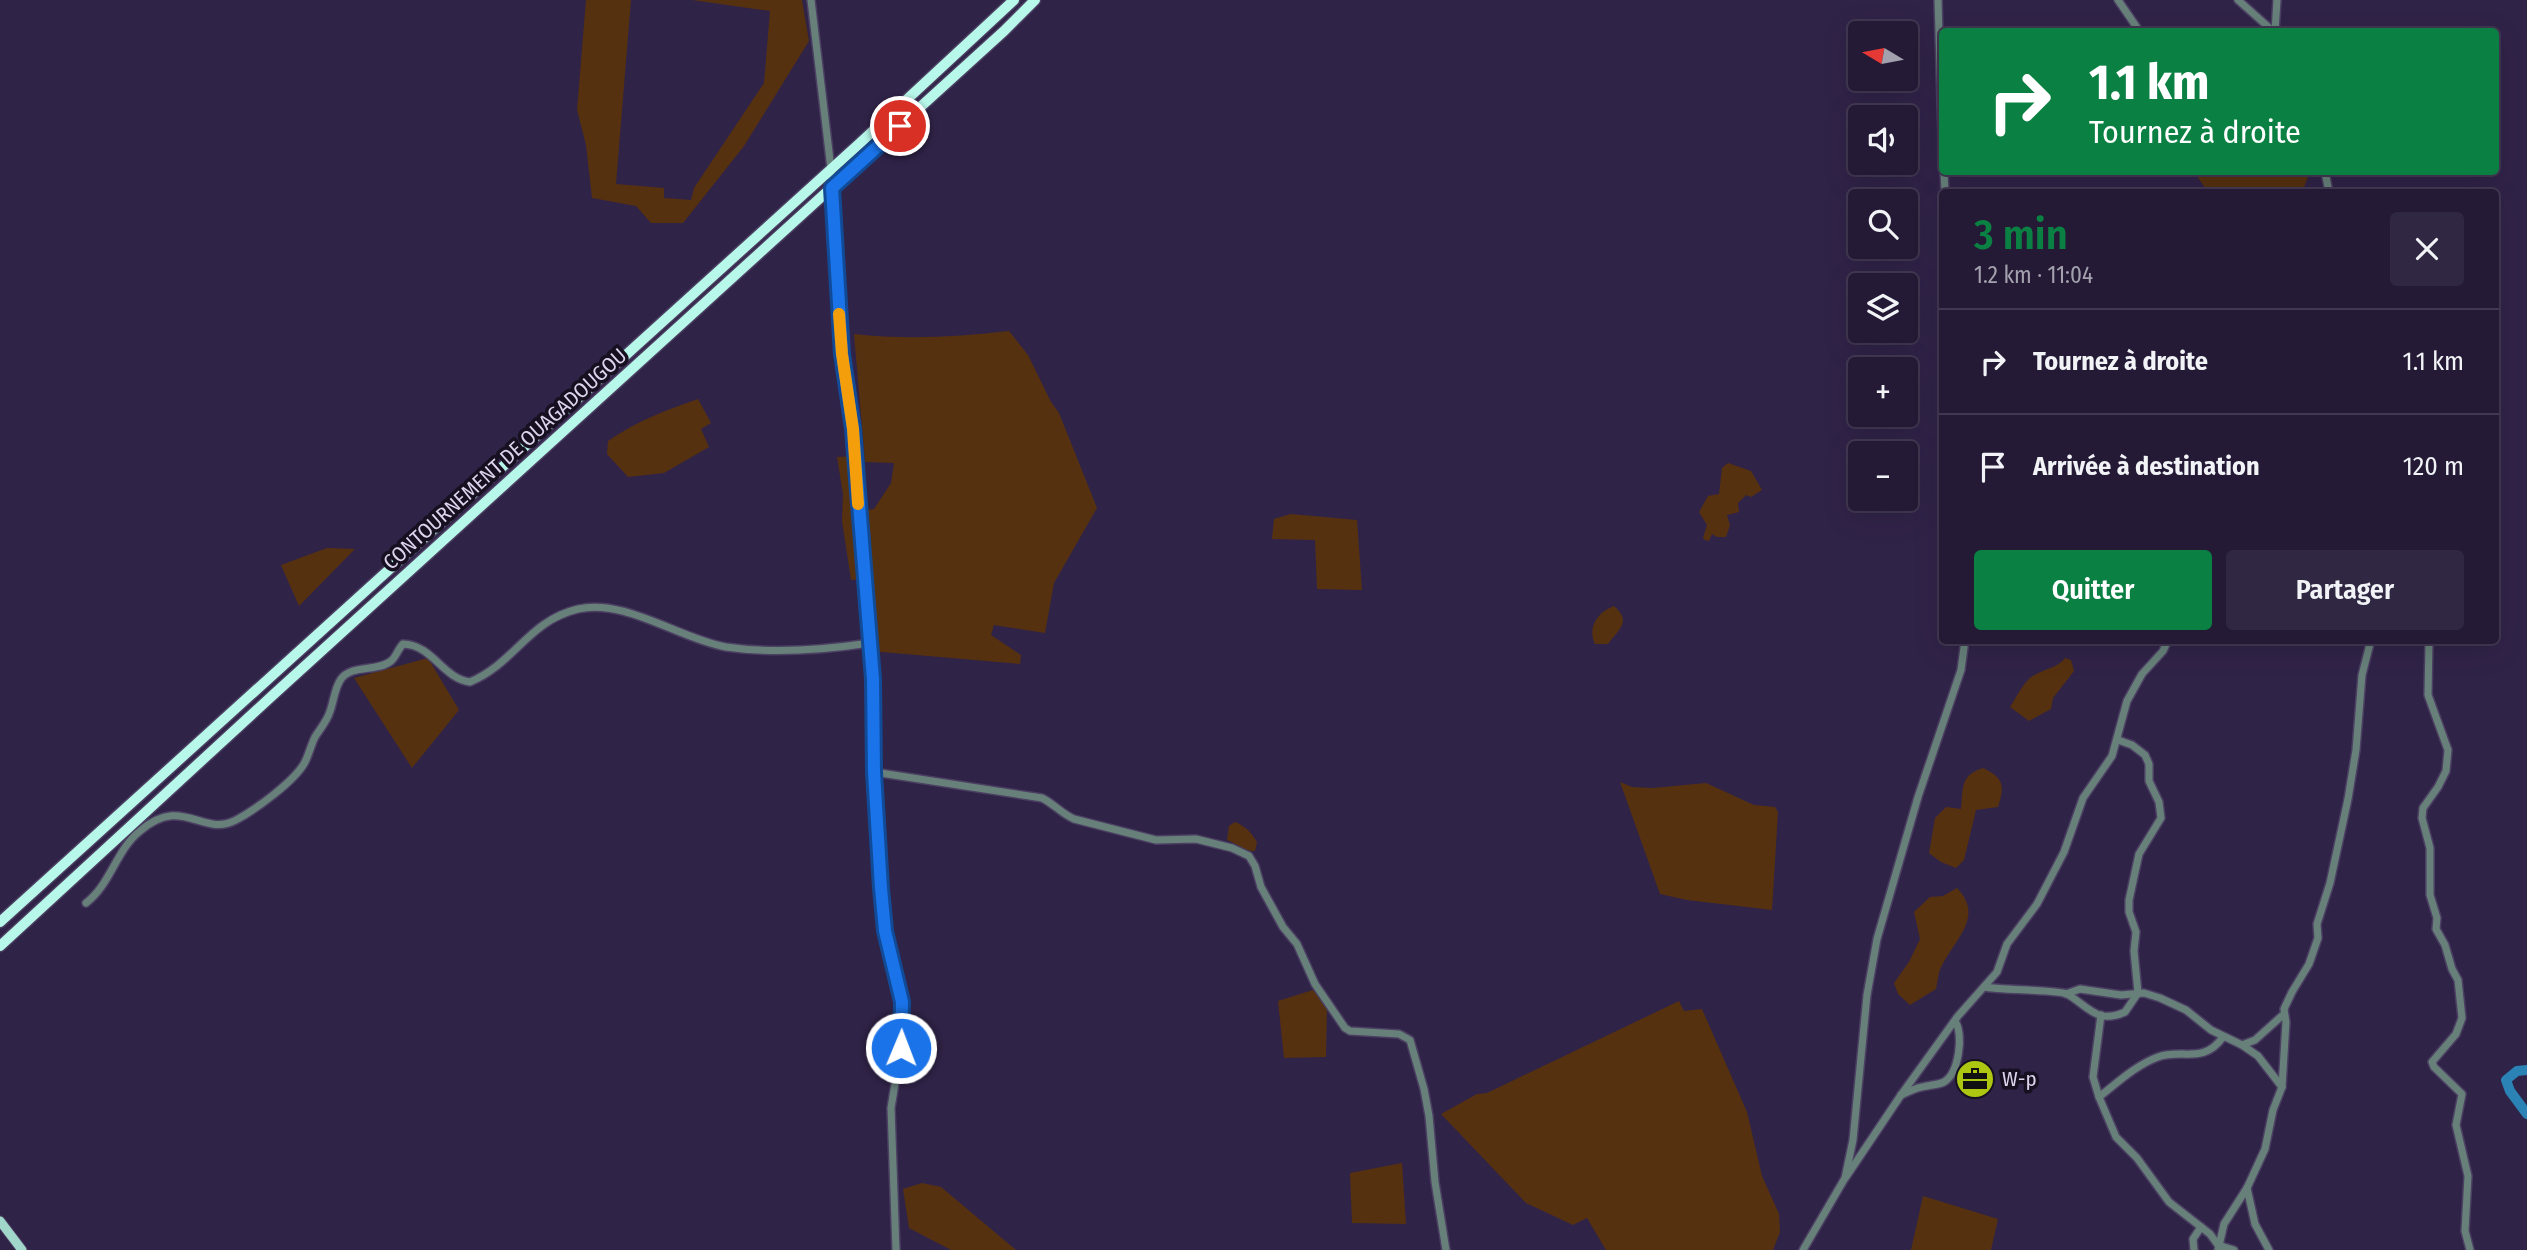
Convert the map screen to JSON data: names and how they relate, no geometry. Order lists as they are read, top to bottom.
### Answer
{
  "streets": {
    "highway": ["CONTOURNEMENT DE OUAGADOUGOU"]
  },
  "places": {
    "office": ["W-p"]
  },
  "north": "left",
  "page": {
    "map_buttons": ["+", "−"],
    "turn": ["1.1 km", "Tournez à droite"],
    "heading": ["3 min", "1.2 km · 11:04"],
    "list": [
      {
        "name": "Tournez à droite",
        "value": "1.1 km"
      },
      {
        "name": "Arrivée à destination",
        "value": "120 m"
      }
    ],
    "buttons": ["Quitter", "Partager"]
  }
}
